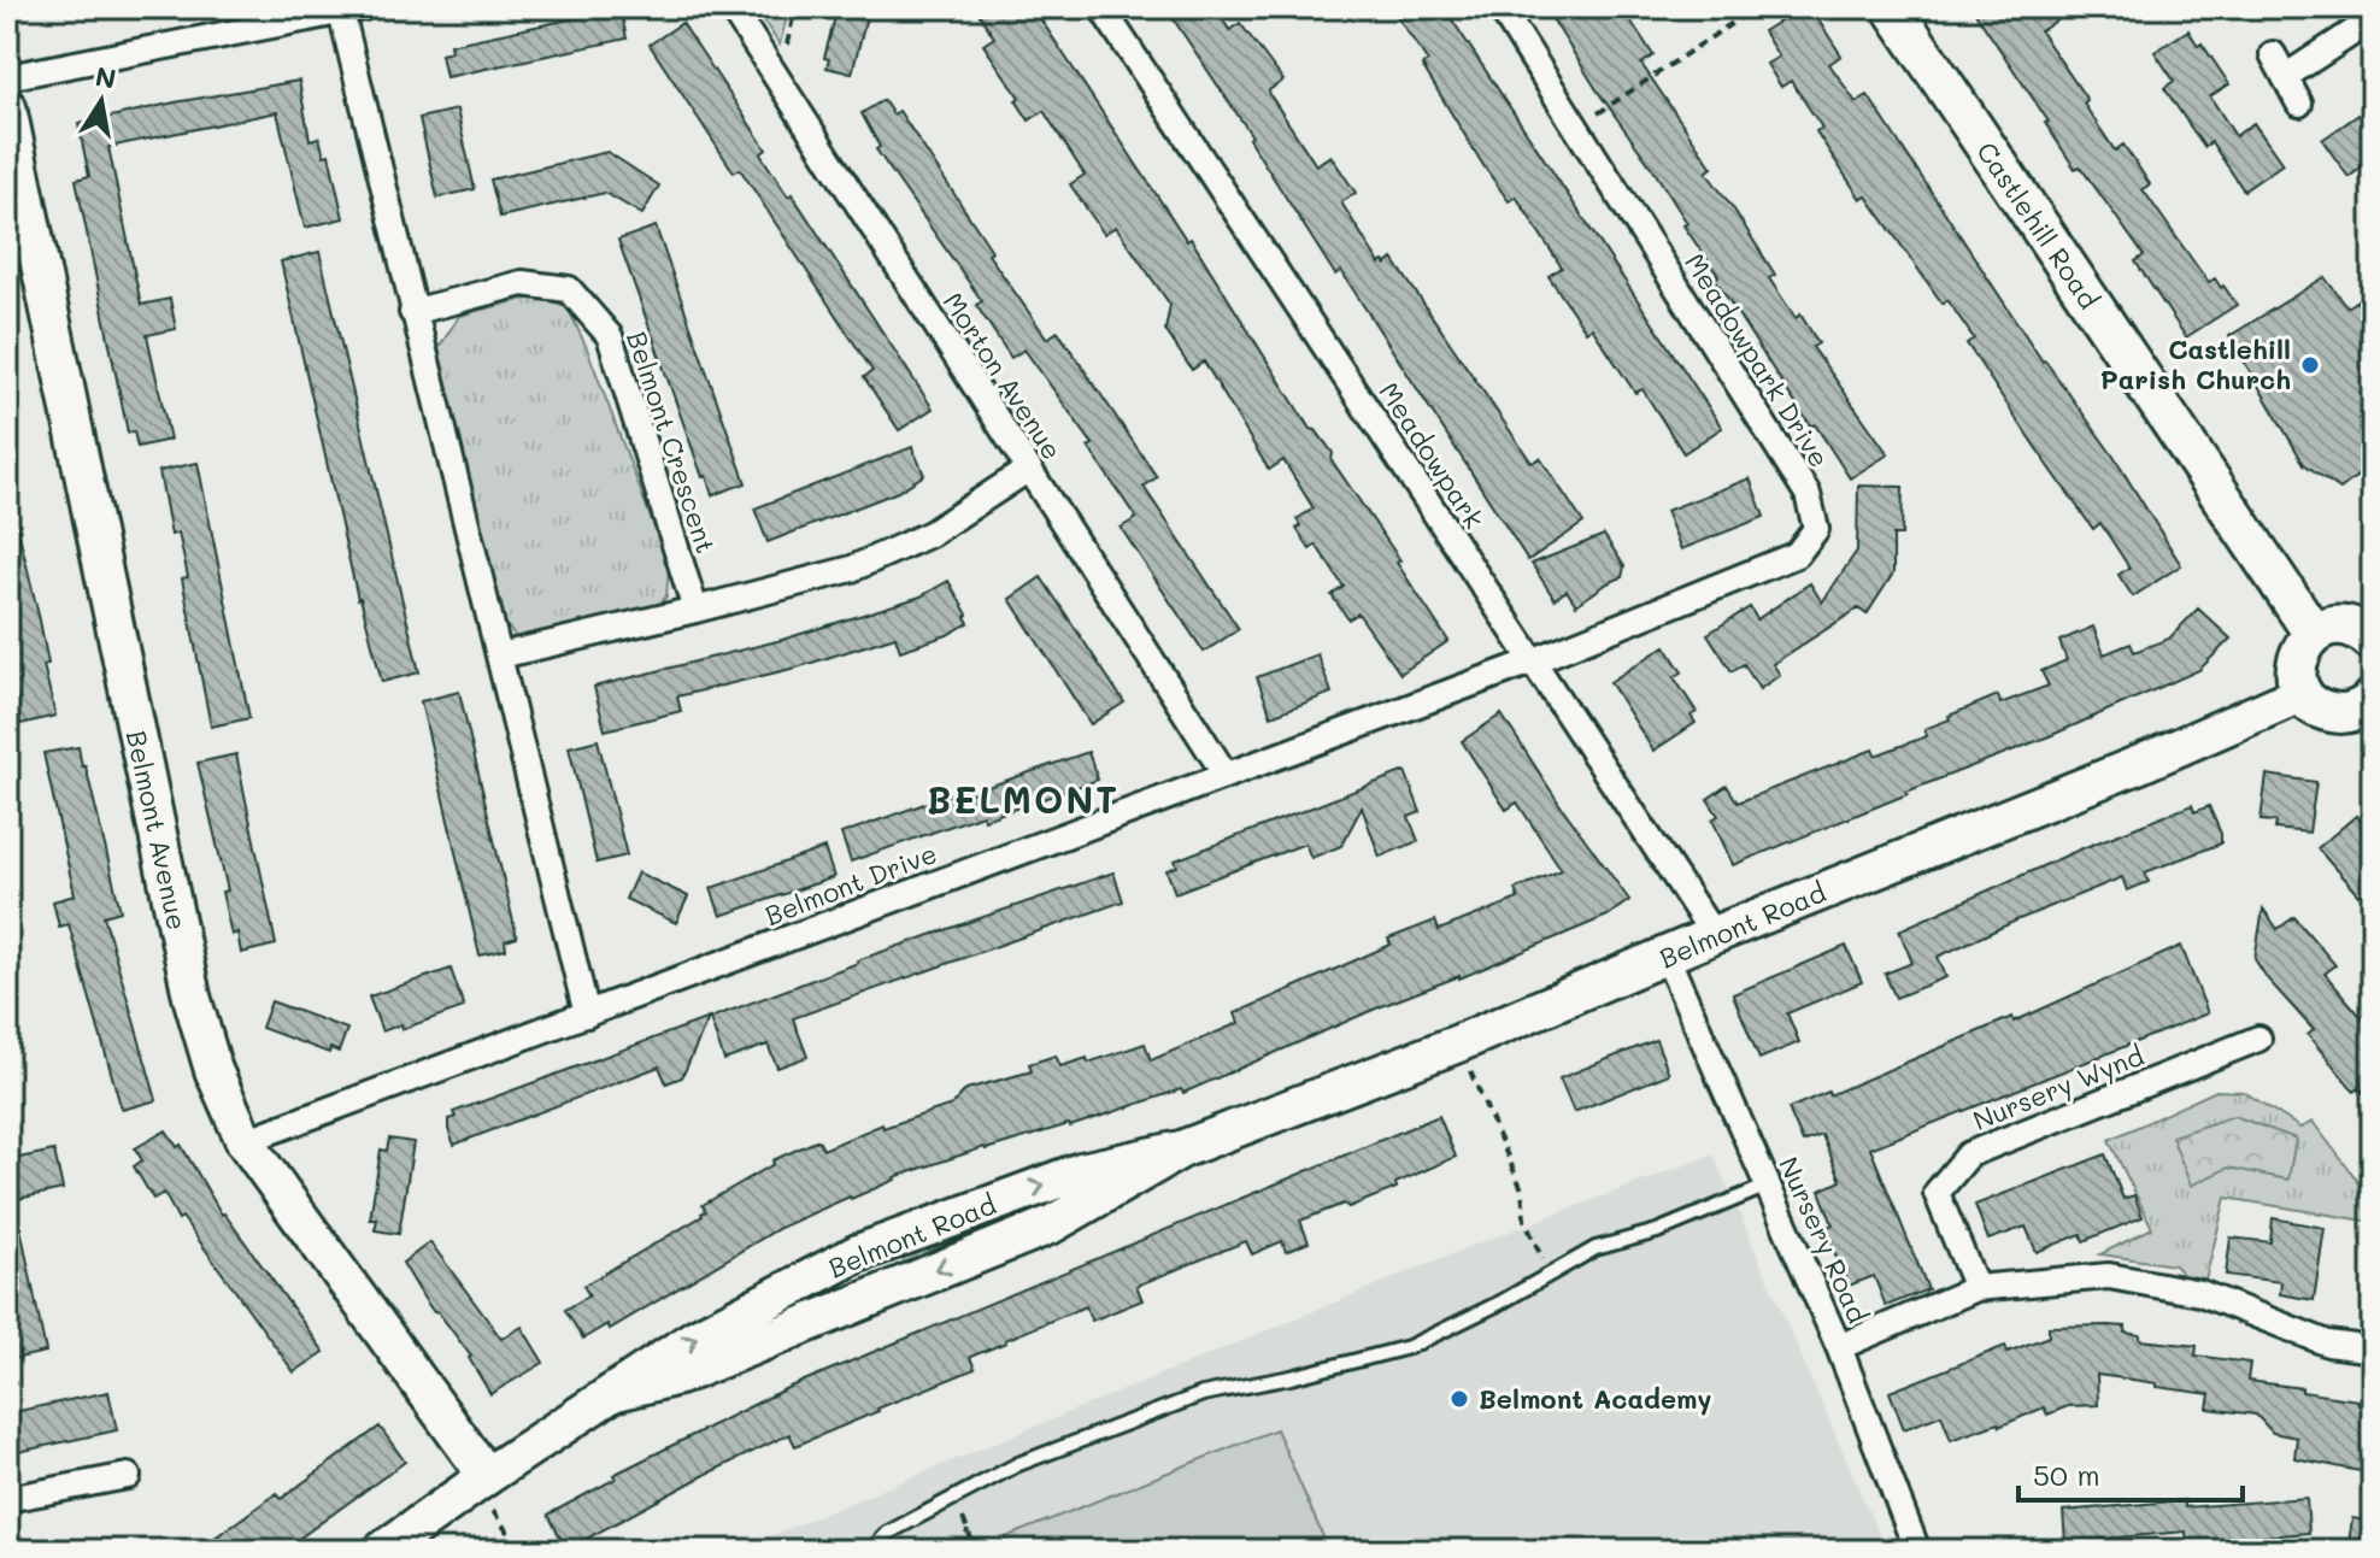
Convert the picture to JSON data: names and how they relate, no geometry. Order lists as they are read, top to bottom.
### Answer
{
  "streets": {
    "main road": ["Castlehill Road"],
    "street": [
      "Meadowpark Drive",
      "Morton Avenue",
      "Belmont Crescent",
      "Meadowpark",
      "Belmont Avenue",
      "Belmont Drive",
      "Belmont Road",
      "Nursery Wynd",
      "Nursery Road"
    ]
  },
  "crossings": [
    ["Meadowpark Drive", "Meadowpark"],
    ["Meadowpark Drive", "Belmont Drive"],
    ["Morton Avenue", "Belmont Drive"],
    ["Meadowpark", "Belmont Drive"],
    ["Meadowpark", "Belmont Road"],
    ["Belmont Avenue", "Belmont Drive"],
    ["Belmont Avenue", "Belmont Road"],
    ["Belmont Road", "Nursery Road"]
  ],
  "districts": ["BELMONT"],
  "places": ["Castlehill Parish Church", "Belmont Academy"],
  "scale_bar": "50 m",
  "north": "top"
}
